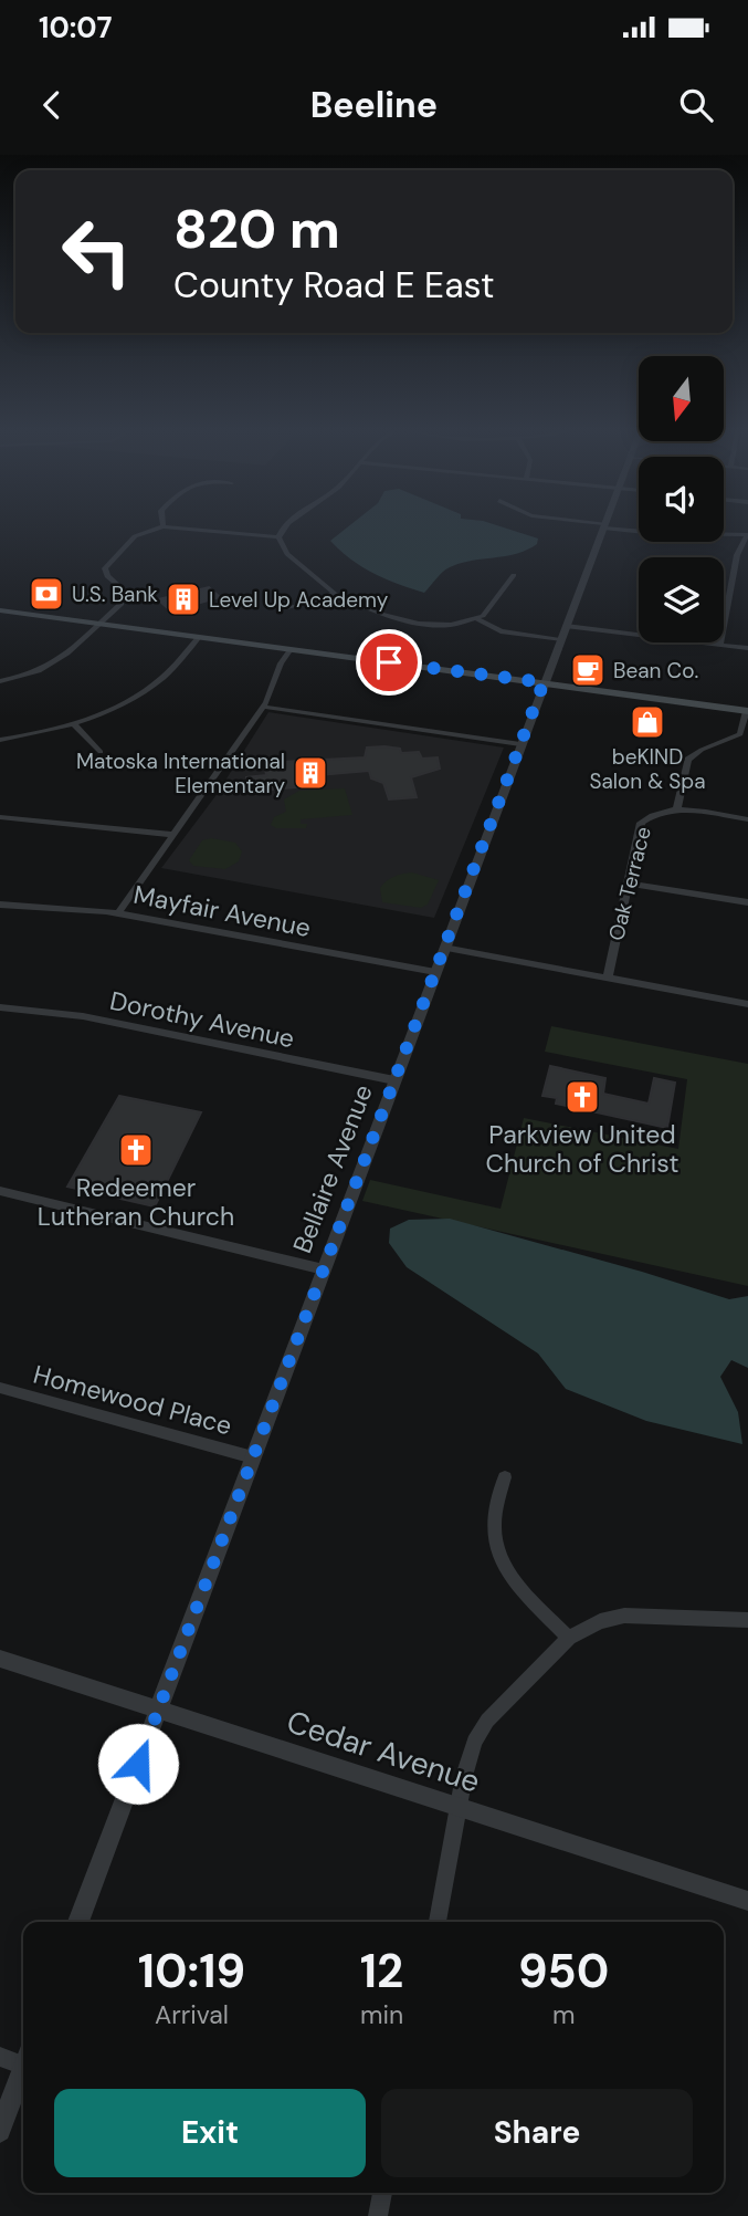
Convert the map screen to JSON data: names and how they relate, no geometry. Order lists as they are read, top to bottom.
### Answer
{
  "streets": {
    "street": [
      "Oak Terrace",
      "Mayfair Avenue",
      "Dorothy Avenue",
      "Bellaire Avenue",
      "Homewood Place",
      "Cedar Avenue"
    ]
  },
  "crossings": [
    ["Mayfair Avenue", "Bellaire Avenue"],
    ["Dorothy Avenue", "Bellaire Avenue"],
    ["Bellaire Avenue", "Homewood Place"],
    ["Bellaire Avenue", "Cedar Avenue"]
  ],
  "places": {
    "bank": ["U.S. Bank"],
    "building": ["Level Up Academy", "Matoska International Elementary"],
    "cafe": ["Bean Co."],
    "shop": ["beKIND Salon & Spa"],
    "church": ["Parkview United Church of Christ", "Redeemer Lutheran Church"]
  },
  "north": "bottom",
  "page": {
    "status": "10:07",
    "header": "Beeline",
    "turn": ["820 m", "County Road E East"],
    "eta": [
      "10:19",
      "Arrival",
      "12",
      "min",
      "950",
      "m"
    ],
    "buttons": ["Exit", "Share"]
  }
}
